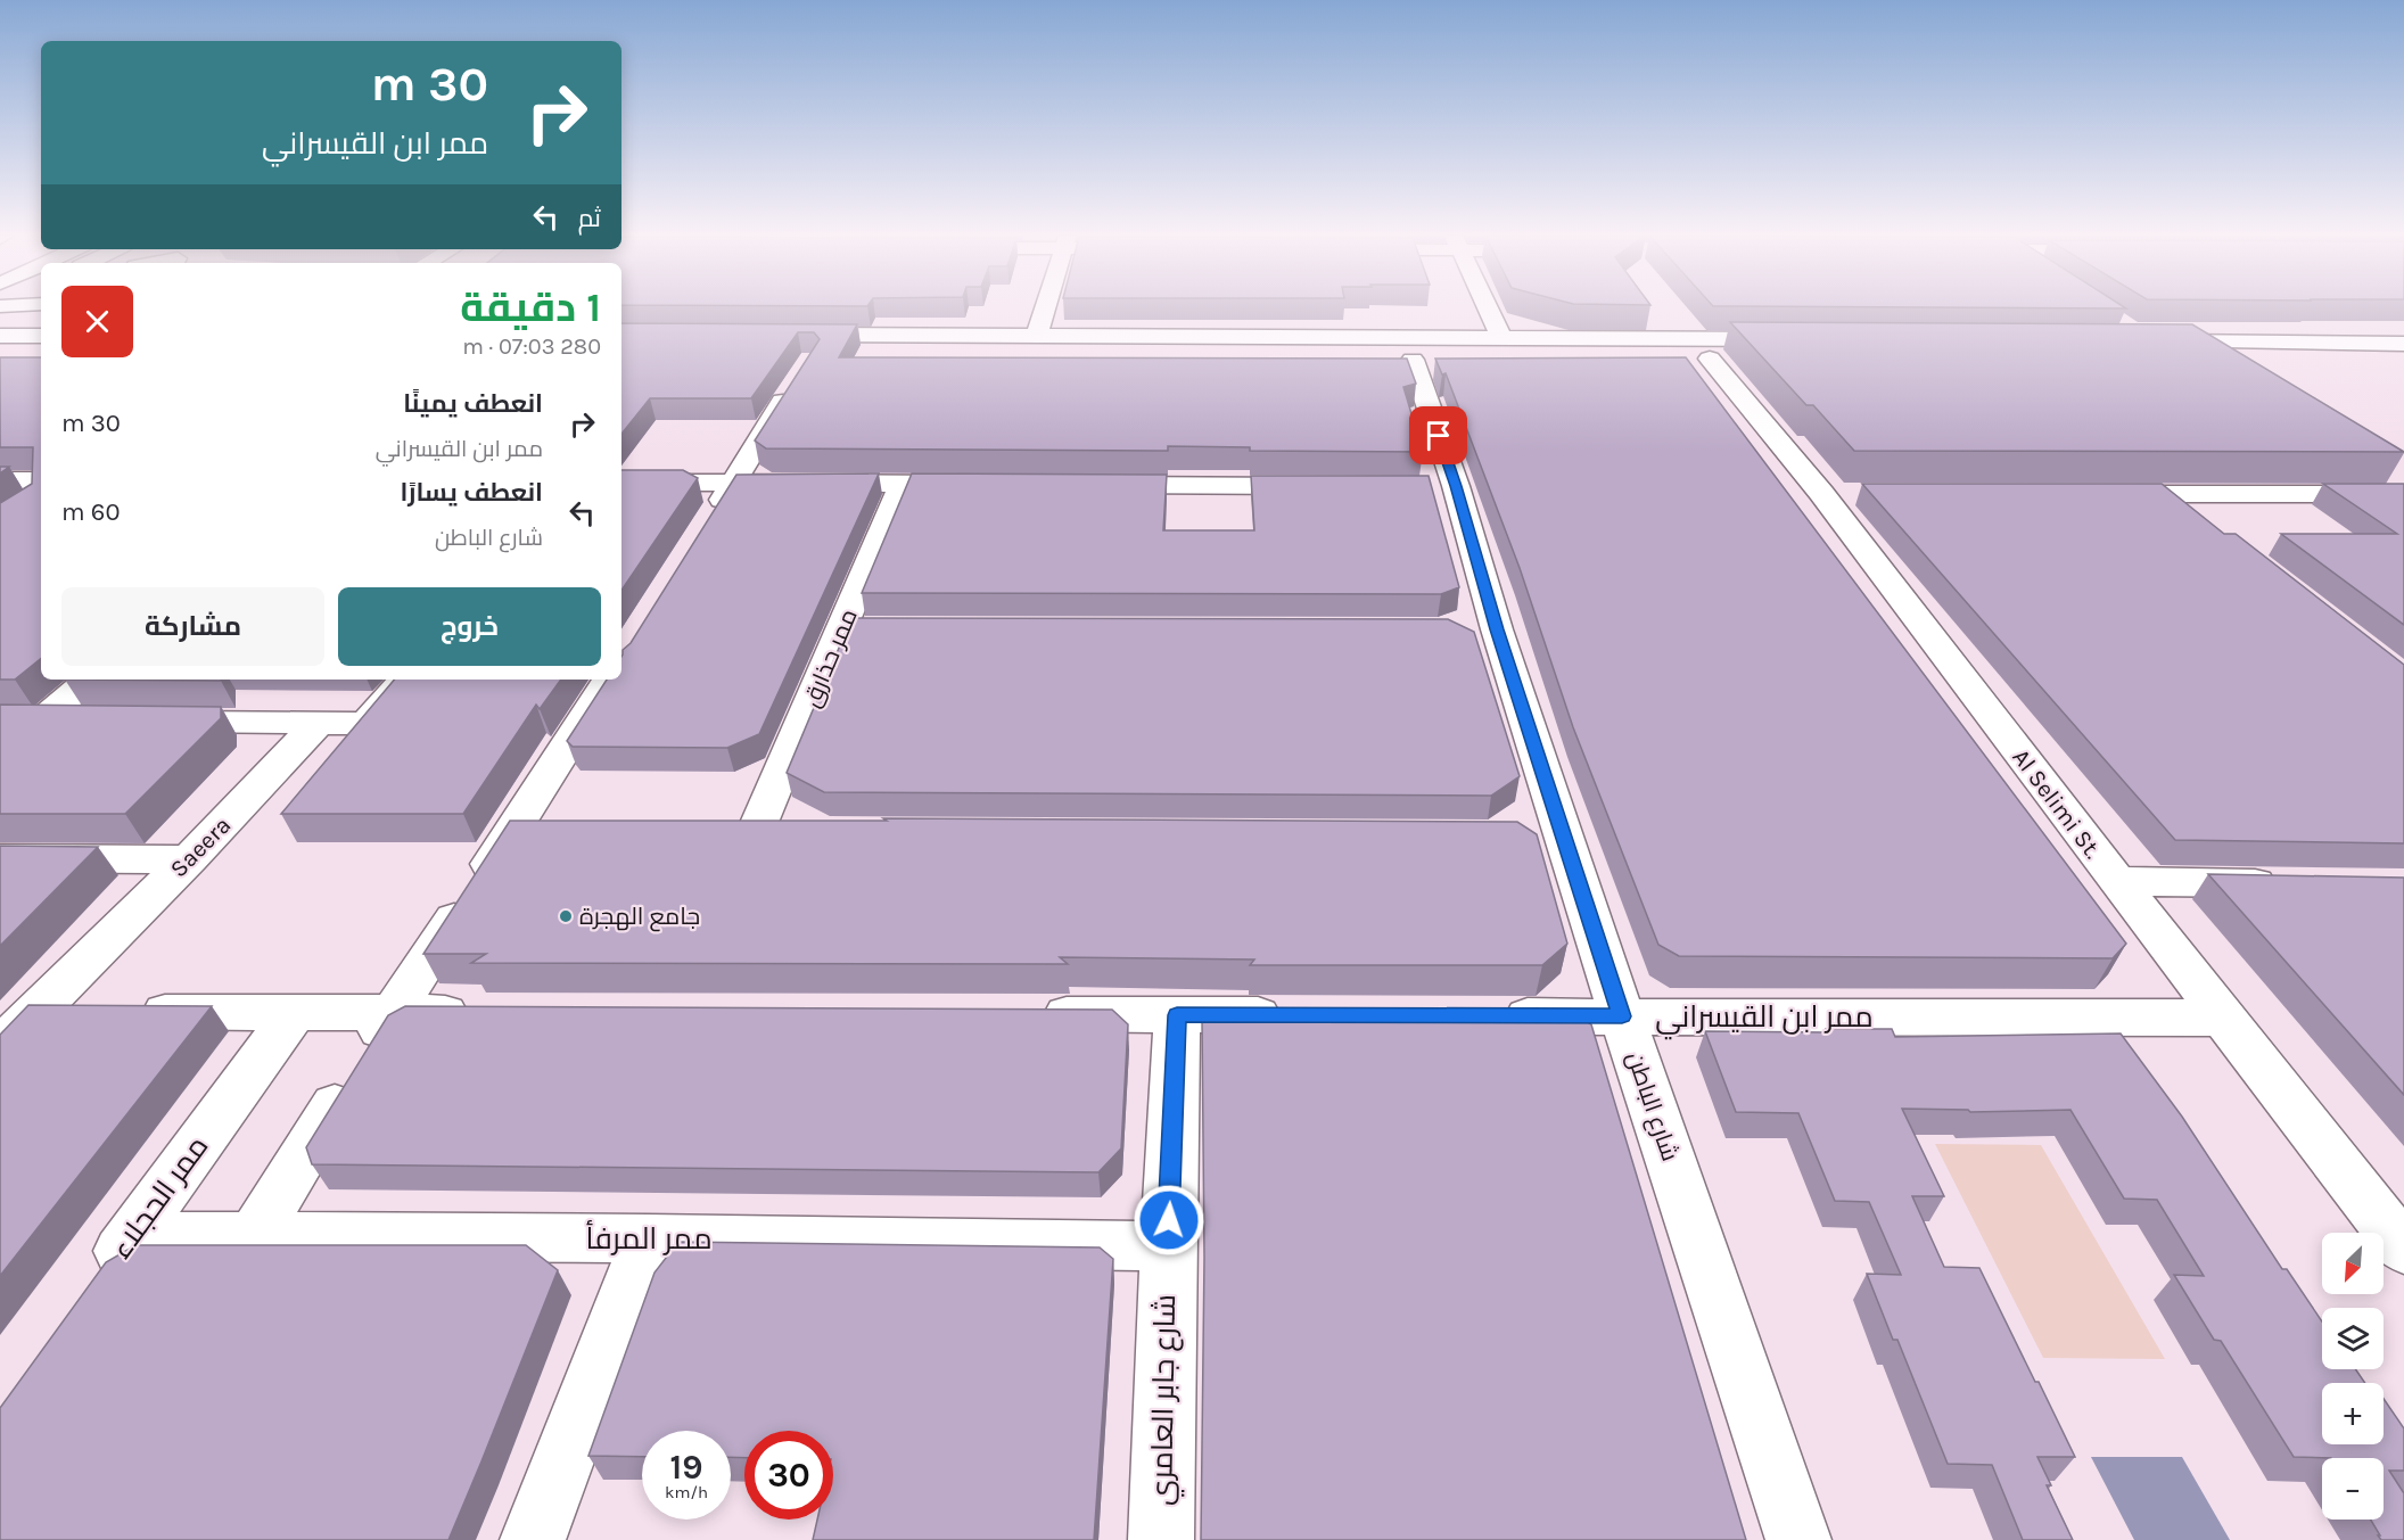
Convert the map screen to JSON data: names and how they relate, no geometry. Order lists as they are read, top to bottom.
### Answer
{
  "streets": {
    "street": [
      "ممر حذارق",
      "Al Selimi St.",
      "Saeera",
      "ممر ابن القيسراني",
      "شارع الباطن",
      "ممر الحجلاء",
      "ممر المرفأ",
      "شارع جابر العامري"
    ]
  },
  "crossings": [
    ["Al Selimi St.", "ممر ابن القيسراني"],
    ["Al Selimi St.", "شارع الباطن"],
    ["ممر ابن القيسراني", "شارع الباطن"],
    ["ممر الحجلاء", "ممر المرفأ"],
    ["ممر المرفأ", "شارع جابر العامري"]
  ],
  "places": ["جامع الهجرة"],
  "north": "bottom left",
  "page": {
    "turn": ["30 m", "ممر ابن القيسراني"],
    "then": "ثم",
    "heading": ["1 دقيقة", "280 m · 07:03"],
    "list": [
      {
        "name": "انعطف يمينًا",
        "note": "ممر ابن القيسراني",
        "value": "30 m"
      },
      {
        "name": "انعطف يسارًا",
        "note": "شارع الباطن",
        "value": "60 m"
      }
    ],
    "buttons": ["خروج", "مشاركة"],
    "map_buttons": ["+", "−"],
    "speed": "19 km/h",
    "limit": "30"
  }
}
